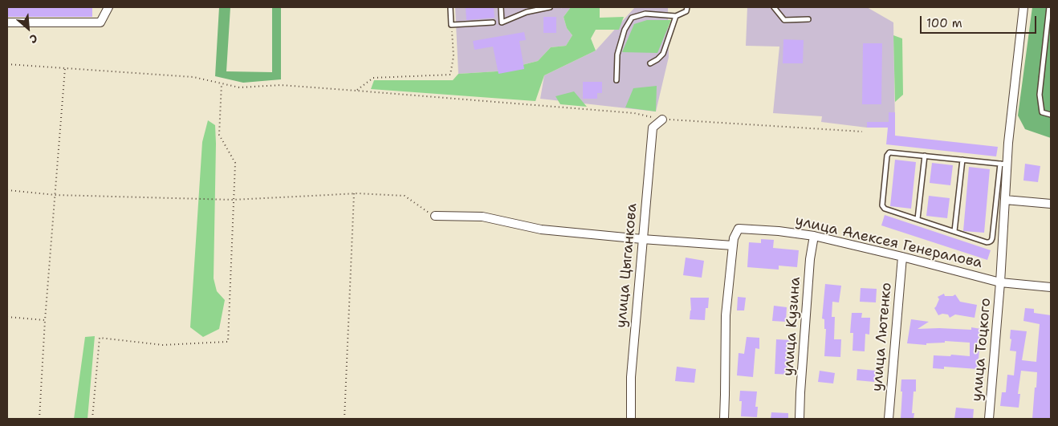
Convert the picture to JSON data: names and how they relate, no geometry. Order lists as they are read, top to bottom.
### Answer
{
  "streets": {
    "street": [
      "улица Алексея Генералова",
      "улица Цыганкова",
      "улица Кузина",
      "улица Лютенко",
      "улица Тоцкого"
    ]
  },
  "crossings": [
    ["улица Алексея Генералова", "улица Кузина"],
    ["улица Алексея Генералова", "улица Лютенко"],
    ["улица Алексея Генералова", "улица Тоцкого"]
  ],
  "scale_bar": "100 m",
  "north": "bottom right"
}
